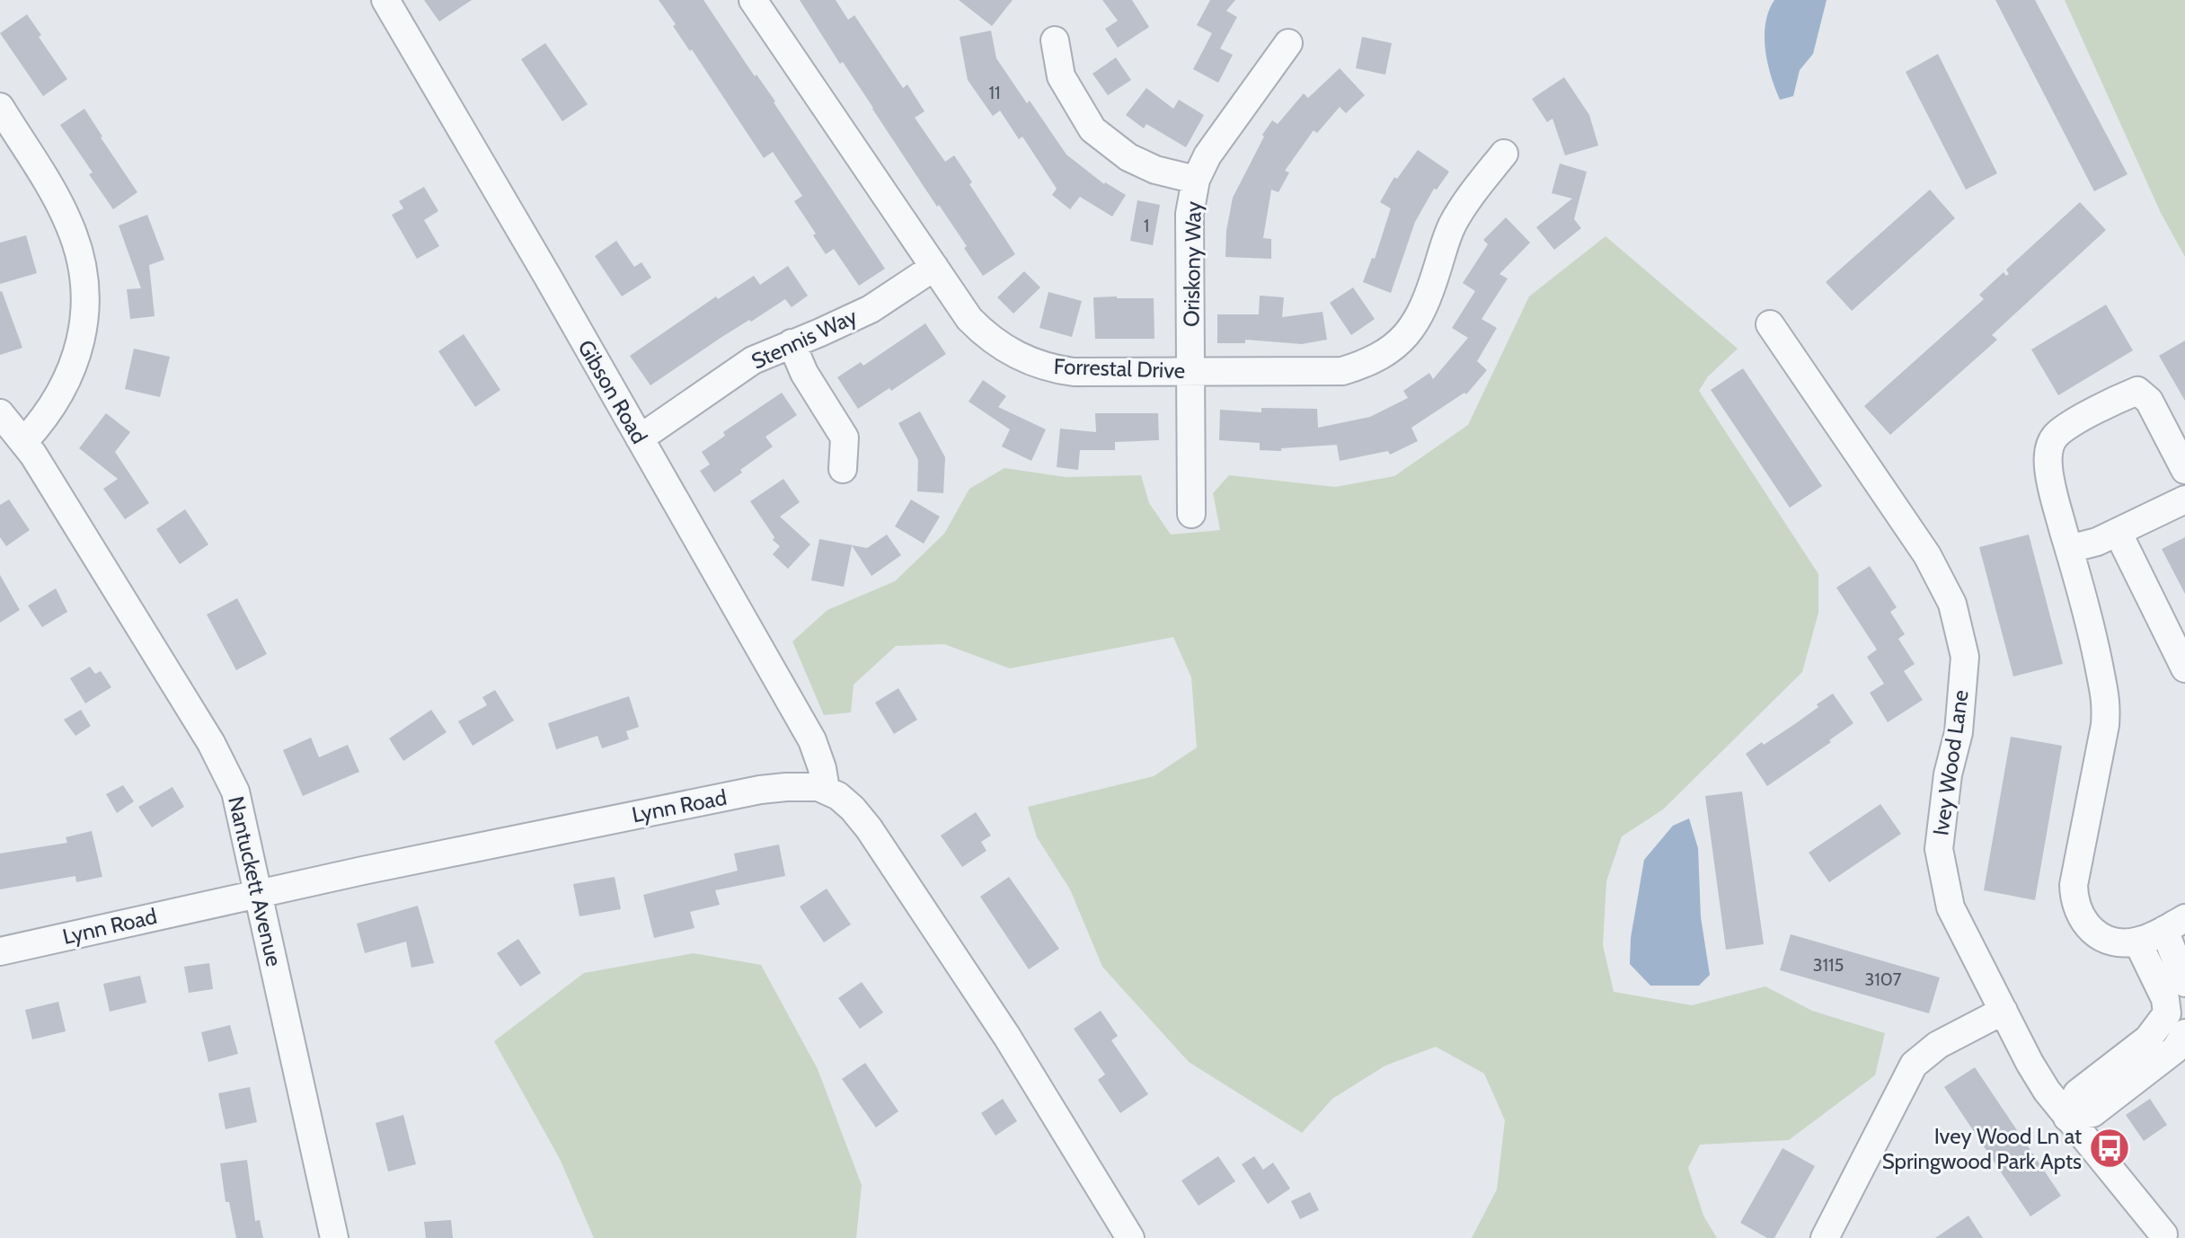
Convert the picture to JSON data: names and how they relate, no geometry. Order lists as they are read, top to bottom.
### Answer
{
  "streets": {
    "street": [
      "Oriskony Way",
      "Stennis Way",
      "Forrestal Drive",
      "Gibson Road",
      "Ivey Wood Lane",
      "Lynn Road",
      "Nantuckett Avenue"
    ]
  },
  "crossings": [
    ["Oriskony Way", "Forrestal Drive"],
    ["Stennis Way", "Forrestal Drive"],
    ["Stennis Way", "Gibson Road"],
    ["Gibson Road", "Lynn Road"],
    ["Lynn Road", "Nantuckett Avenue"]
  ],
  "places": {
    "bus stop": ["Ivey Wood Ln at Springwood Park Apts"]
  },
  "house_numbers": [
    "11",
    "1",
    "3115",
    "3107"
  ]
}
